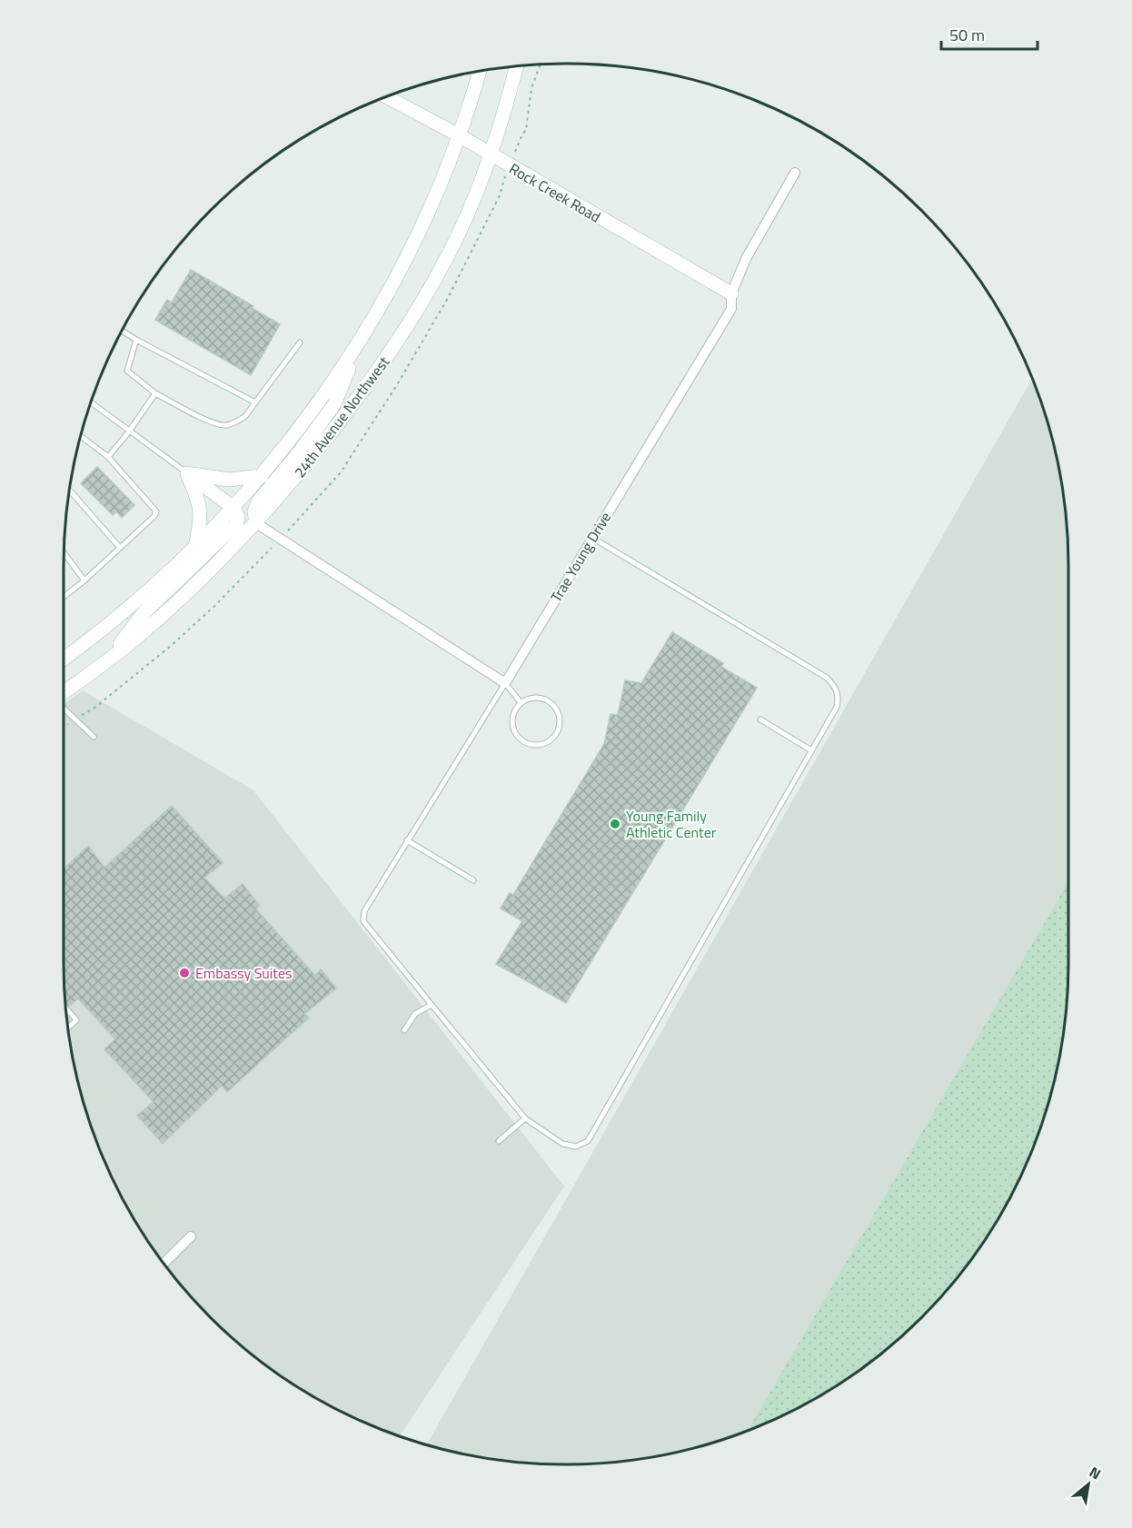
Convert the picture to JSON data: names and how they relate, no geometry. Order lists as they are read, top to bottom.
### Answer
{
  "streets": {
    "main road": ["Rock Creek Road", "24th Avenue Northwest"],
    "street": ["Trae Young Drive"]
  },
  "crossings": [
    ["Rock Creek Road", "24th Avenue Northwest"],
    ["Rock Creek Road", "Trae Young Drive"]
  ],
  "places": ["Young Family Athletic Center", "Embassy Suites"],
  "scale_bar": "50 m",
  "north": "top right"
}
